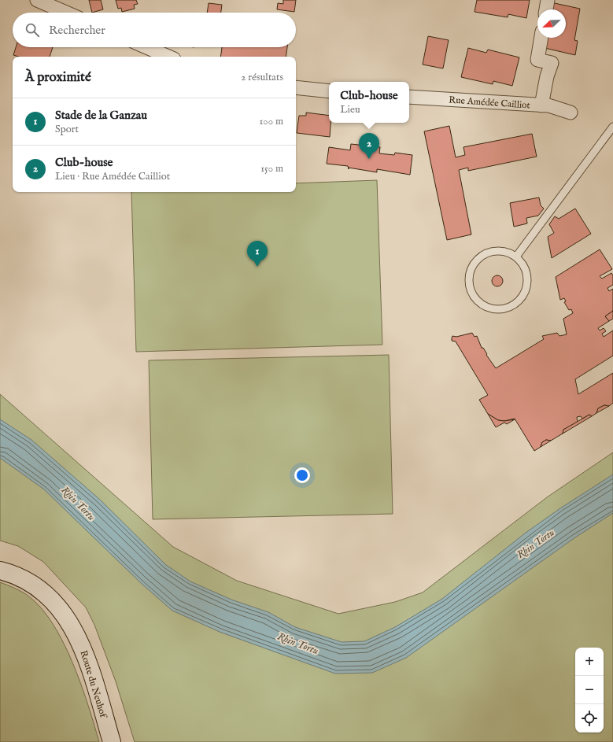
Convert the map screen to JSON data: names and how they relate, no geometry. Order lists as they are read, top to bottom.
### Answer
{
  "streets": {
    "street": ["Rue Amédée Cailliot", "Route du Neuhof"]
  },
  "water": ["Rhin Tortu"],
  "north": "bottom left",
  "page": {
    "search": "Rechercher",
    "heading": ["À proximité", "2 résultats"],
    "popup": ["Club-house", "Lieu"],
    "list": [
      {
        "mark": "1",
        "name": "Stade de la Ganzau",
        "note": "Sport",
        "value": "100 m"
      },
      {
        "mark": "2",
        "name": "Club-house",
        "note": "Lieu · Rue Amédée Cailliot",
        "value": "150 m"
      }
    ],
    "pins": ["2", "1"],
    "map_buttons": ["+", "−"]
  }
}
